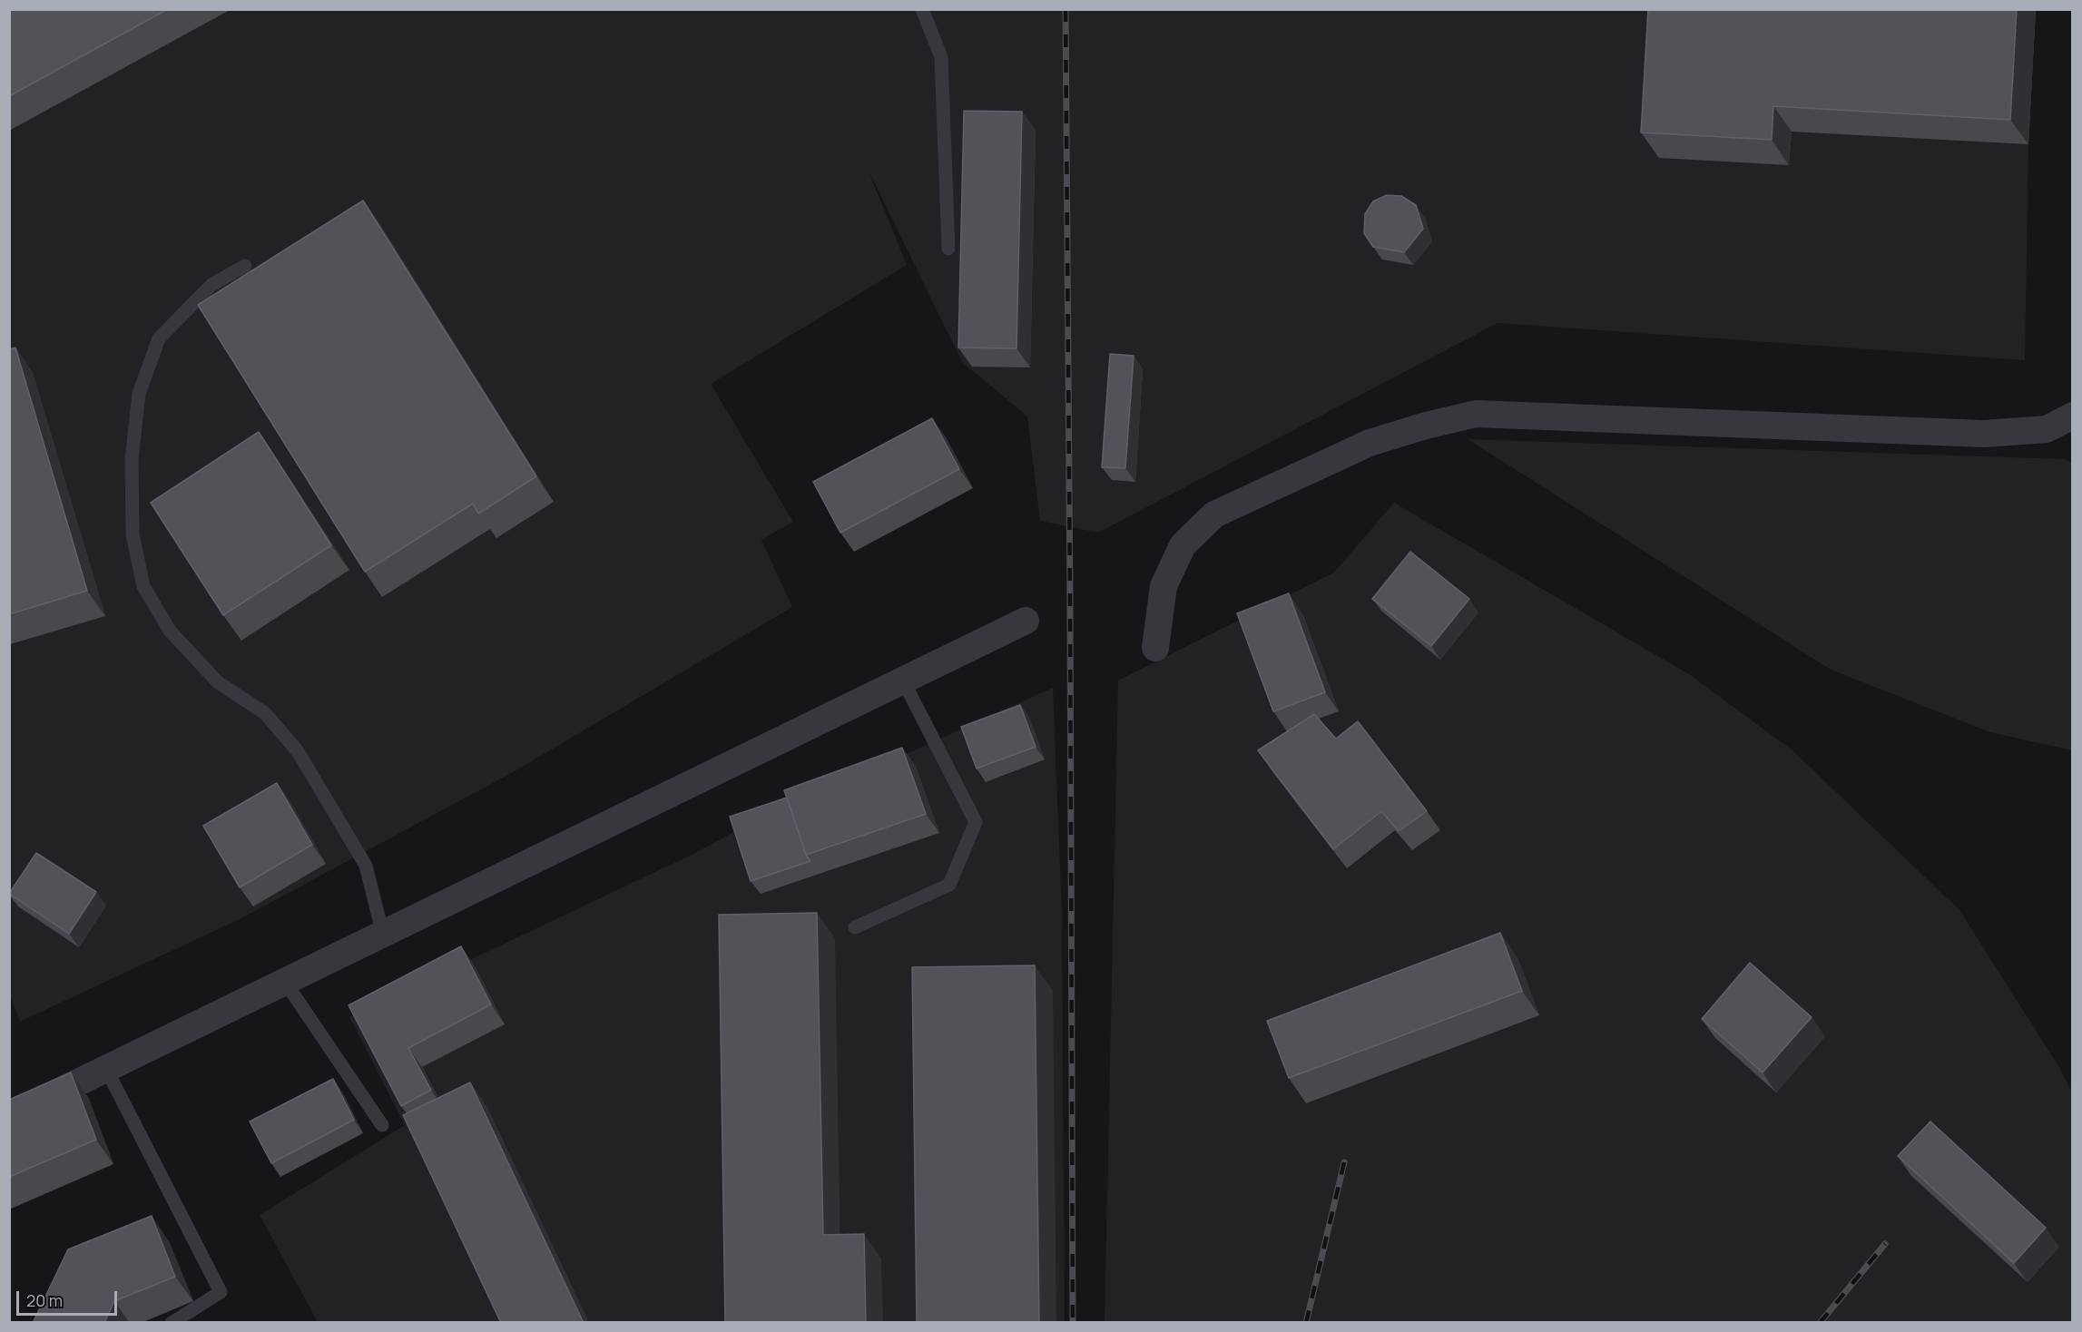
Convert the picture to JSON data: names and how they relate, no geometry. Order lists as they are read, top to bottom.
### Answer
{
  "scale_bar": "20 m"
}
